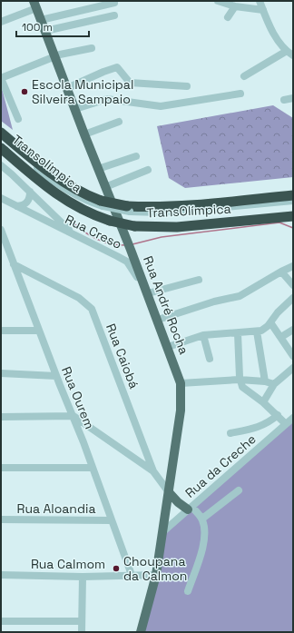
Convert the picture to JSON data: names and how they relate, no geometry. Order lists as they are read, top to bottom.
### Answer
{
  "streets": {
    "highway": ["TransOlímpica"],
    "main road": ["Rua André Rocha"],
    "street": [
      "Transolímpica",
      "Rua Creso",
      "Rua Caiobá",
      "Rua Ourem",
      "Rua da Creche",
      "Rua Aloandia",
      "Rua Calmom"
    ]
  },
  "crossings": [
    ["Transolímpica", "TransOlímpica"],
    ["Rua Creso", "Rua André Rocha"],
    ["Rua André Rocha", "Rua Caiobá"],
    ["Rua André Rocha", "Rua da Creche"],
    ["Rua André Rocha", "Rua Calmom"],
    ["Rua Caiobá", "Rua Ourem"],
    ["Rua Ourem", "Rua Aloandia"],
    ["Rua Ourem", "Rua Calmom"]
  ],
  "places": ["Escola Municipal Silveira Sampaio", "Choupana da Calmon"],
  "scale_bar": "100 m"
}
